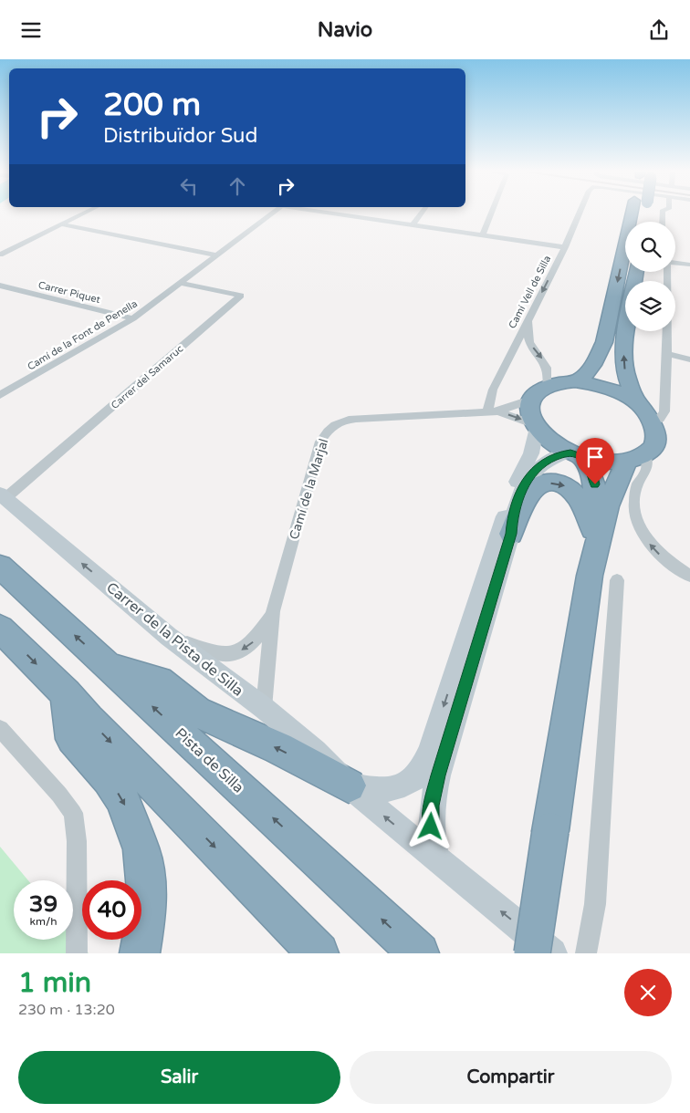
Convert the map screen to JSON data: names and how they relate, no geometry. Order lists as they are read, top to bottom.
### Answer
{
  "streets": {
    "highway": ["Pista de Silla"],
    "street": [
      "Carrer Piquet",
      "Camí Vell de Silla",
      "Camí de la Font de Penella",
      "Carrer del Samaruc",
      "Camí de la Marjal",
      "Carrer de la Pista de Silla"
    ]
  },
  "crossings": [
    ["Carrer Piquet", "Camí de la Font de Penella"],
    ["Camí Vell de Silla", "Camí de la Marjal"],
    ["Camí de la Font de Penella", "Carrer del Samaruc"],
    ["Carrer del Samaruc", "Carrer de la Pista de Silla"],
    ["Camí de la Marjal", "Carrer de la Pista de Silla"]
  ],
  "one_way": ["Carrer de la Pista de Silla"],
  "page": {
    "header": "Navio",
    "turn": ["200 m", "Distribuïdor Sud"],
    "speed": "39 km/h",
    "limit": "40",
    "heading": ["1 min", "230 m · 13:20"],
    "buttons": ["Salir", "Compartir"]
  }
}
